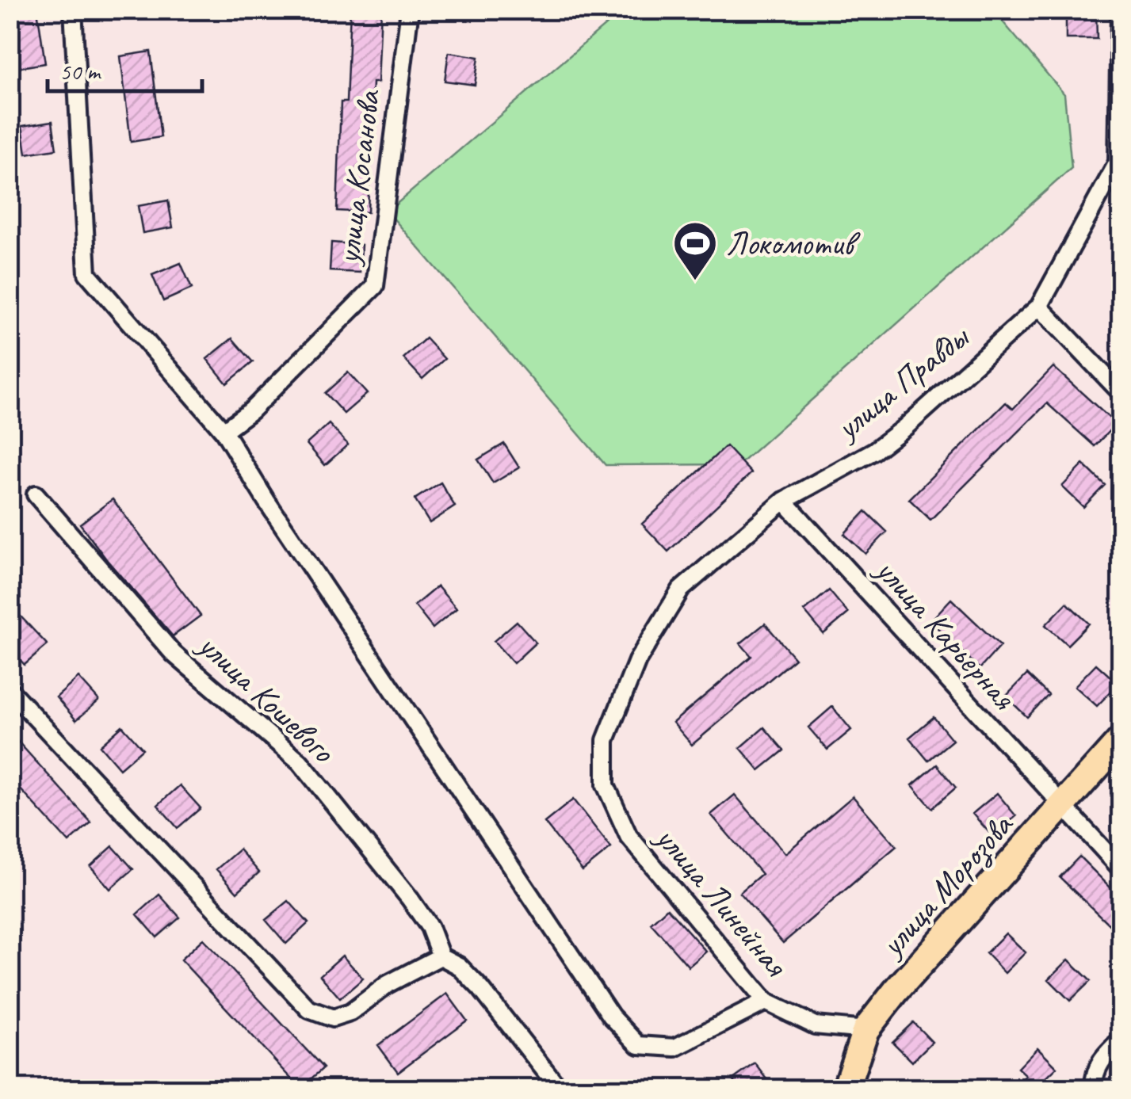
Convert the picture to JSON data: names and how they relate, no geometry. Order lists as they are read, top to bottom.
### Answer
{
  "streets": {
    "main road": ["улица Морозова"],
    "street": [
      "улица Косанова",
      "улица Правды",
      "улица Карьерная",
      "улица Кошевого",
      "улица Линейная"
    ]
  },
  "crossings": [
    ["улица Правды", "улица Карьерная"],
    ["улица Правды", "улица Линейная"],
    ["улица Карьерная", "улица Морозова"],
    ["улица Морозова", "улица Линейная"]
  ],
  "places": {
    "sports": ["Локомотив"]
  },
  "scale_bar": "50 m"
}
